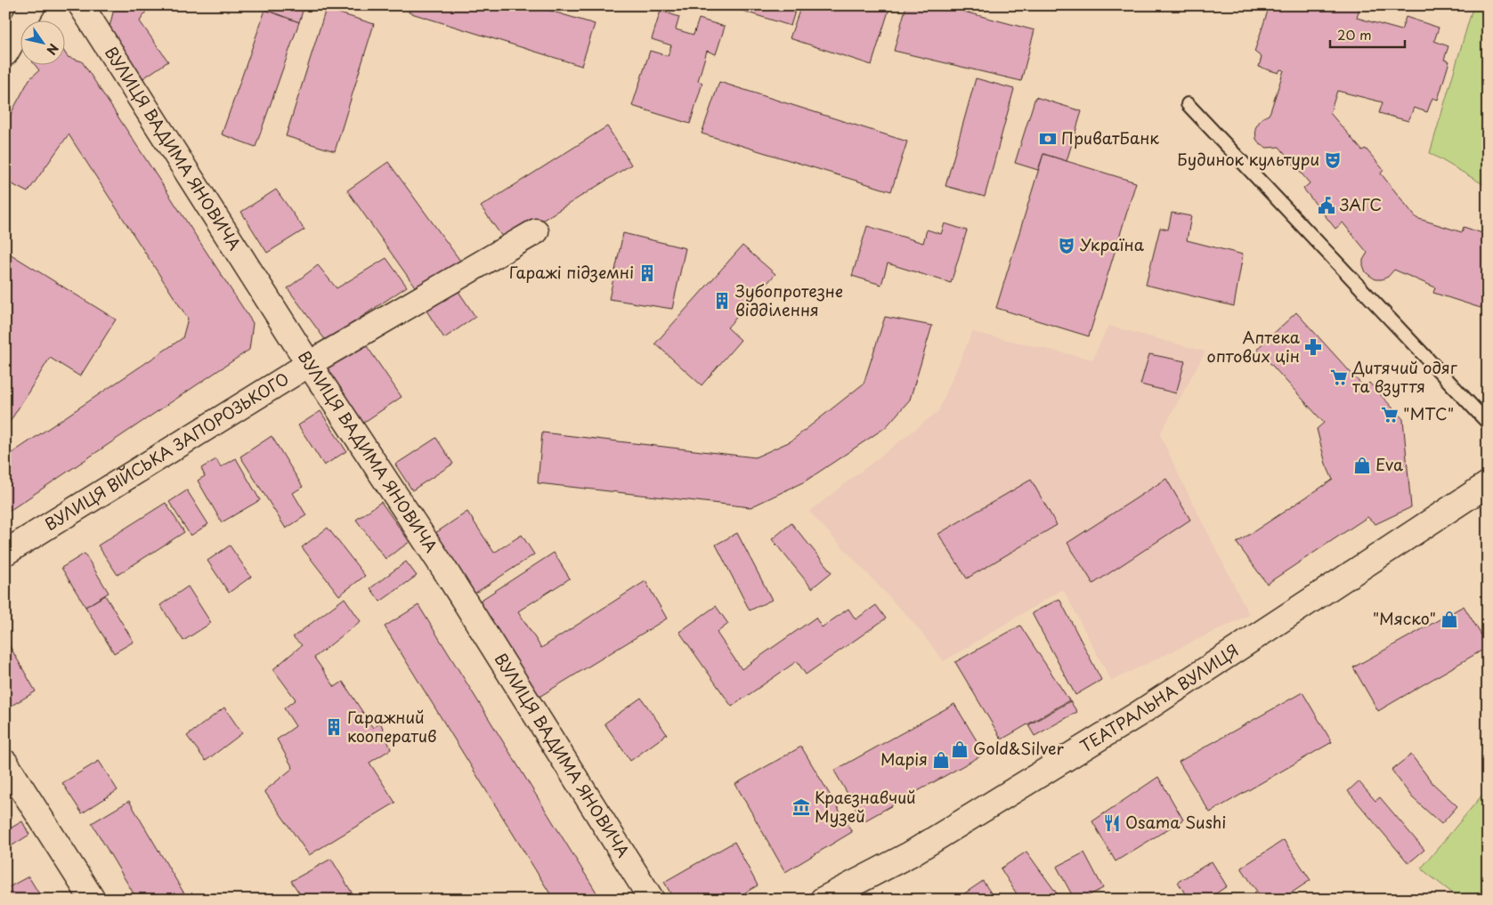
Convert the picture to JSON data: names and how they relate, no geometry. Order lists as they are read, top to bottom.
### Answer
{
  "streets": {
    "street": ["ВУЛИЦЯ ВАДИМА ЯНОВИЧА", "ВУЛИЦЯ ВІЙСЬКА ЗАПОРОЗЬКОГО", "ТЕАТРАЛЬНА ВУЛИЦЯ"]
  },
  "crossings": [
    ["ВУЛИЦЯ ВАДИМА ЯНОВИЧА", "ВУЛИЦЯ ВІЙСЬКА ЗАПОРОЗЬКОГО"]
  ],
  "places": {
    "bank": ["ПриватБанк"],
    "theatre": ["Будинок культури", "Україна"],
    "public building": ["ЗАГС"],
    "building": ["Гаражі підземні", "Зубопротезне відділення", "Гаражний кооператив"],
    "pharmacy": ["Аптека оптових цін"],
    "supermarket": ["Дитячий одяг та взуття", "\"МТС\""],
    "shop": [
      "Eva",
      "\"Мяско\"",
      "Gold&Silver",
      "Марія"
    ],
    "museum": ["Краєзнавчий Музей"],
    "restaurant": ["Osama Sushi"]
  },
  "scale_bar": "20 m",
  "north": "bottom right"
}
